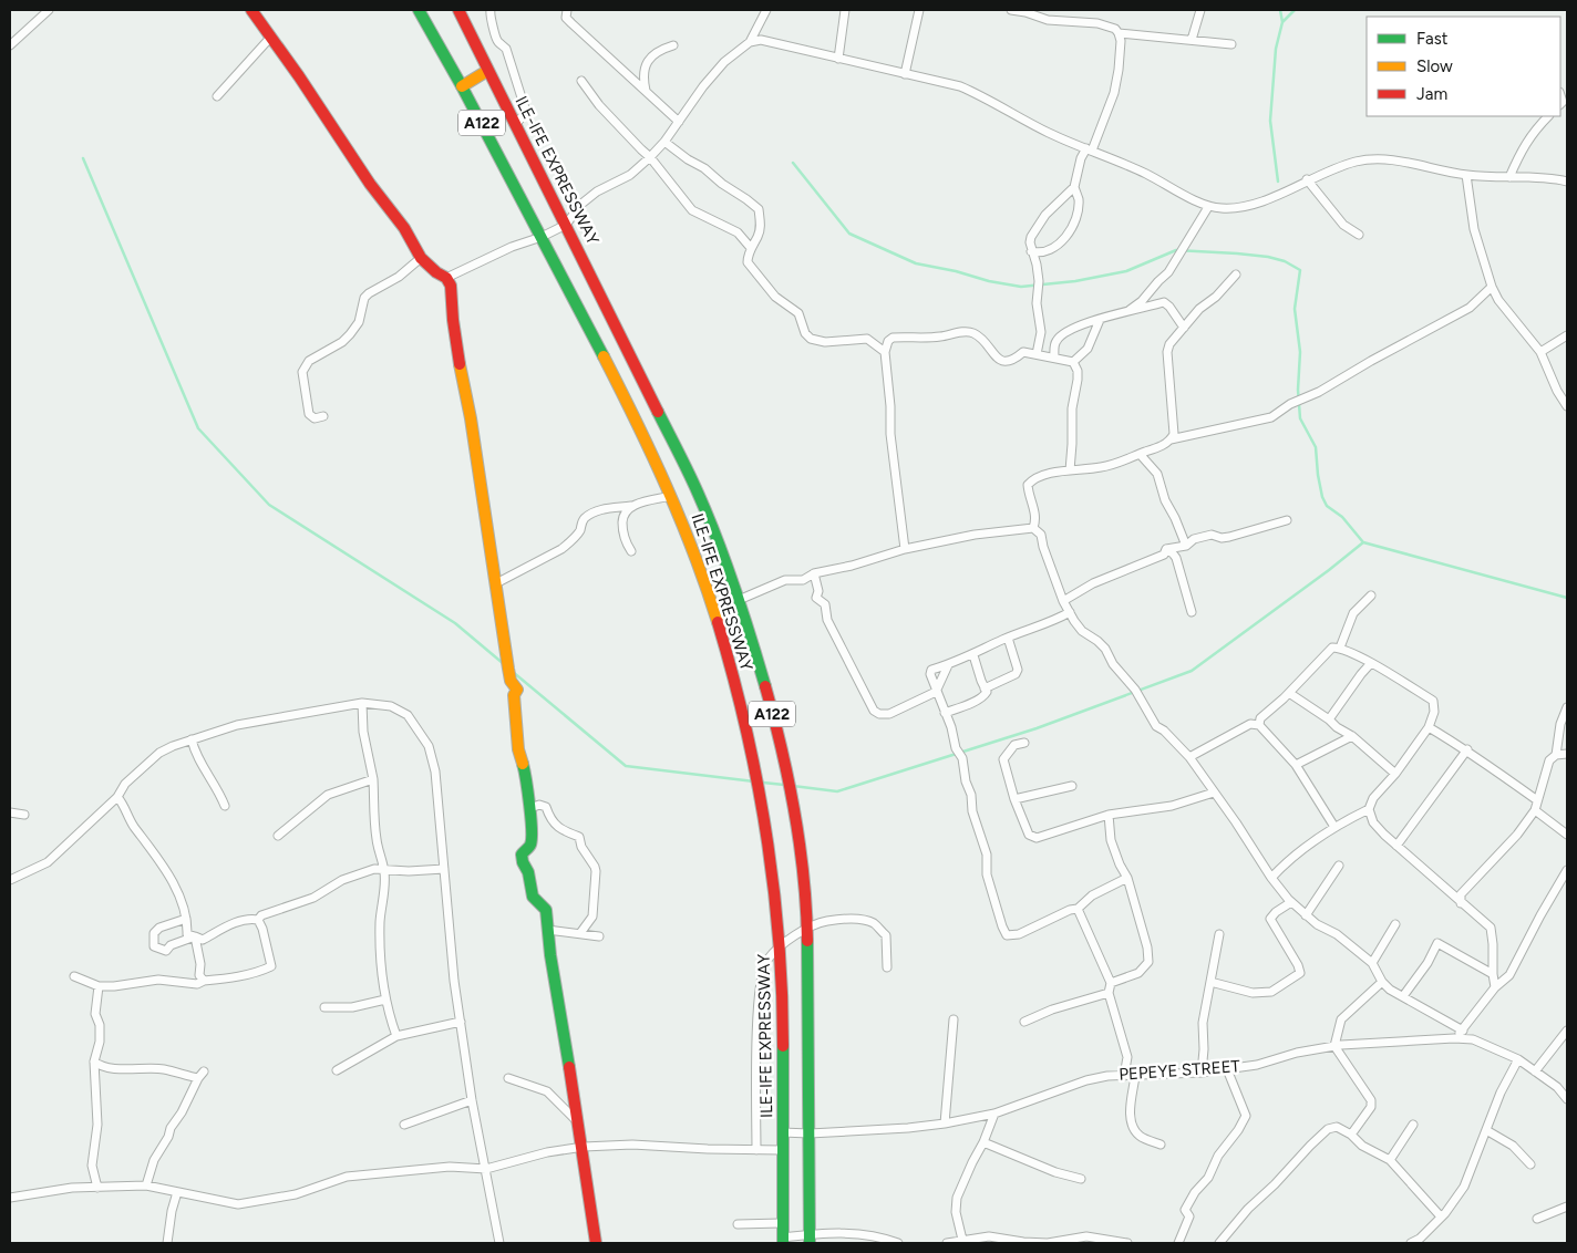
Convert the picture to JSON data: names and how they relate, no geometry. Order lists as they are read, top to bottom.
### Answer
{
  "streets": {
    "main road": ["A122", "ILE-IFE EXPRESSWAY"],
    "street": ["PEPEYE STREET"]
  },
  "crossings": [
    ["ILE-IFE EXPRESSWAY", "PEPEYE STREET"]
  ],
  "legend": ["Fast", "Slow", "Jam"]
}
